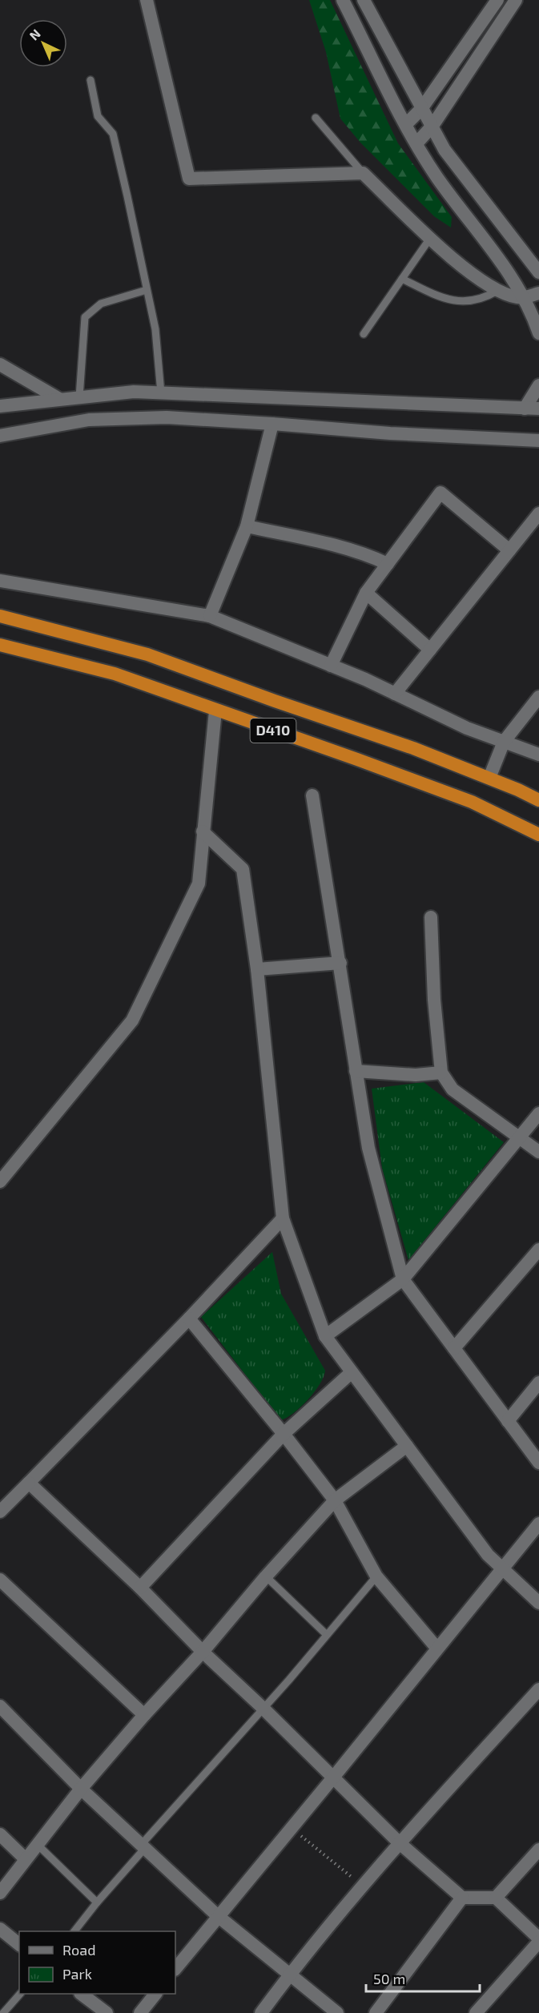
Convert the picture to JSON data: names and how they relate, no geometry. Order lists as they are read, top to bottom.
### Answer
{
  "streets": {
    "highway": ["D410"]
  },
  "legend": ["Road", "Park"],
  "scale_bar": "50 m",
  "north": "top left"
}
